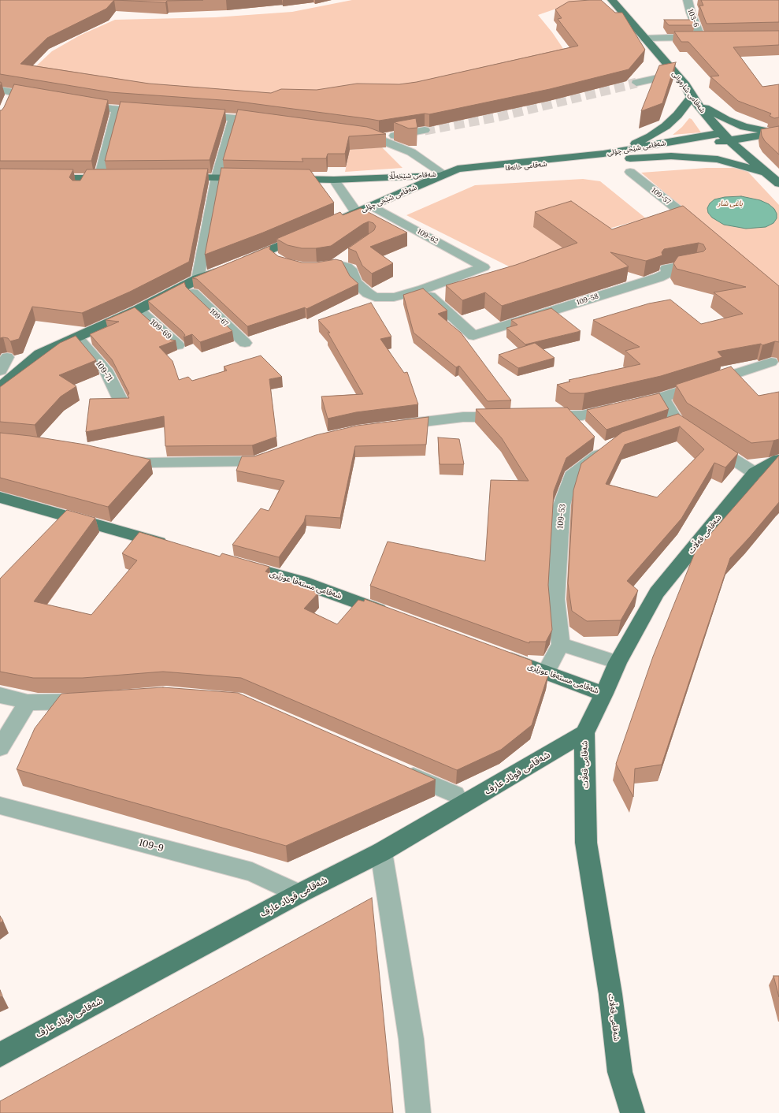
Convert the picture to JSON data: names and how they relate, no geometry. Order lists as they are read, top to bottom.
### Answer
{
  "streets": {
    "main road": [
      "شەقامی شارەوانی",
      "شەقامی شێخی چۆلی",
      "شەقامی خانەقا",
      "شەقامی شێخەڵڵا",
      "شەقامی قەڵات",
      "شەقامی مستەفا عوزێری",
      "شەقامی فوئاد عارف"
    ],
    "street": [
      "103-6",
      "109-57",
      "109-62",
      "109-58",
      "109-67",
      "109-69",
      "109-71",
      "109-53",
      "109-9"
    ]
  },
  "crossings": [
    ["شەقامی شارەوانی", "شەقامی شێخی چۆلی"],
    ["شەقامی شێخی چۆلی", "شەقامی خانەقا"],
    ["شەقامی شێخی چۆلی", "شەقامی شێخەڵڵا"],
    ["شەقامی شێخی چۆلی", "109-62"],
    ["شەقامی خانەقا", "شەقامی شێخەڵڵا"],
    ["109-62", "109-58"],
    ["شەقامی قەڵات", "شەقامی مستەفا عوزێری"],
    ["شەقامی قەڵات", "شەقامی فوئاد عارف"],
    ["شەقامی فوئاد عارف", "109-9"]
  ],
  "parks": ["باغی شار"]
}
